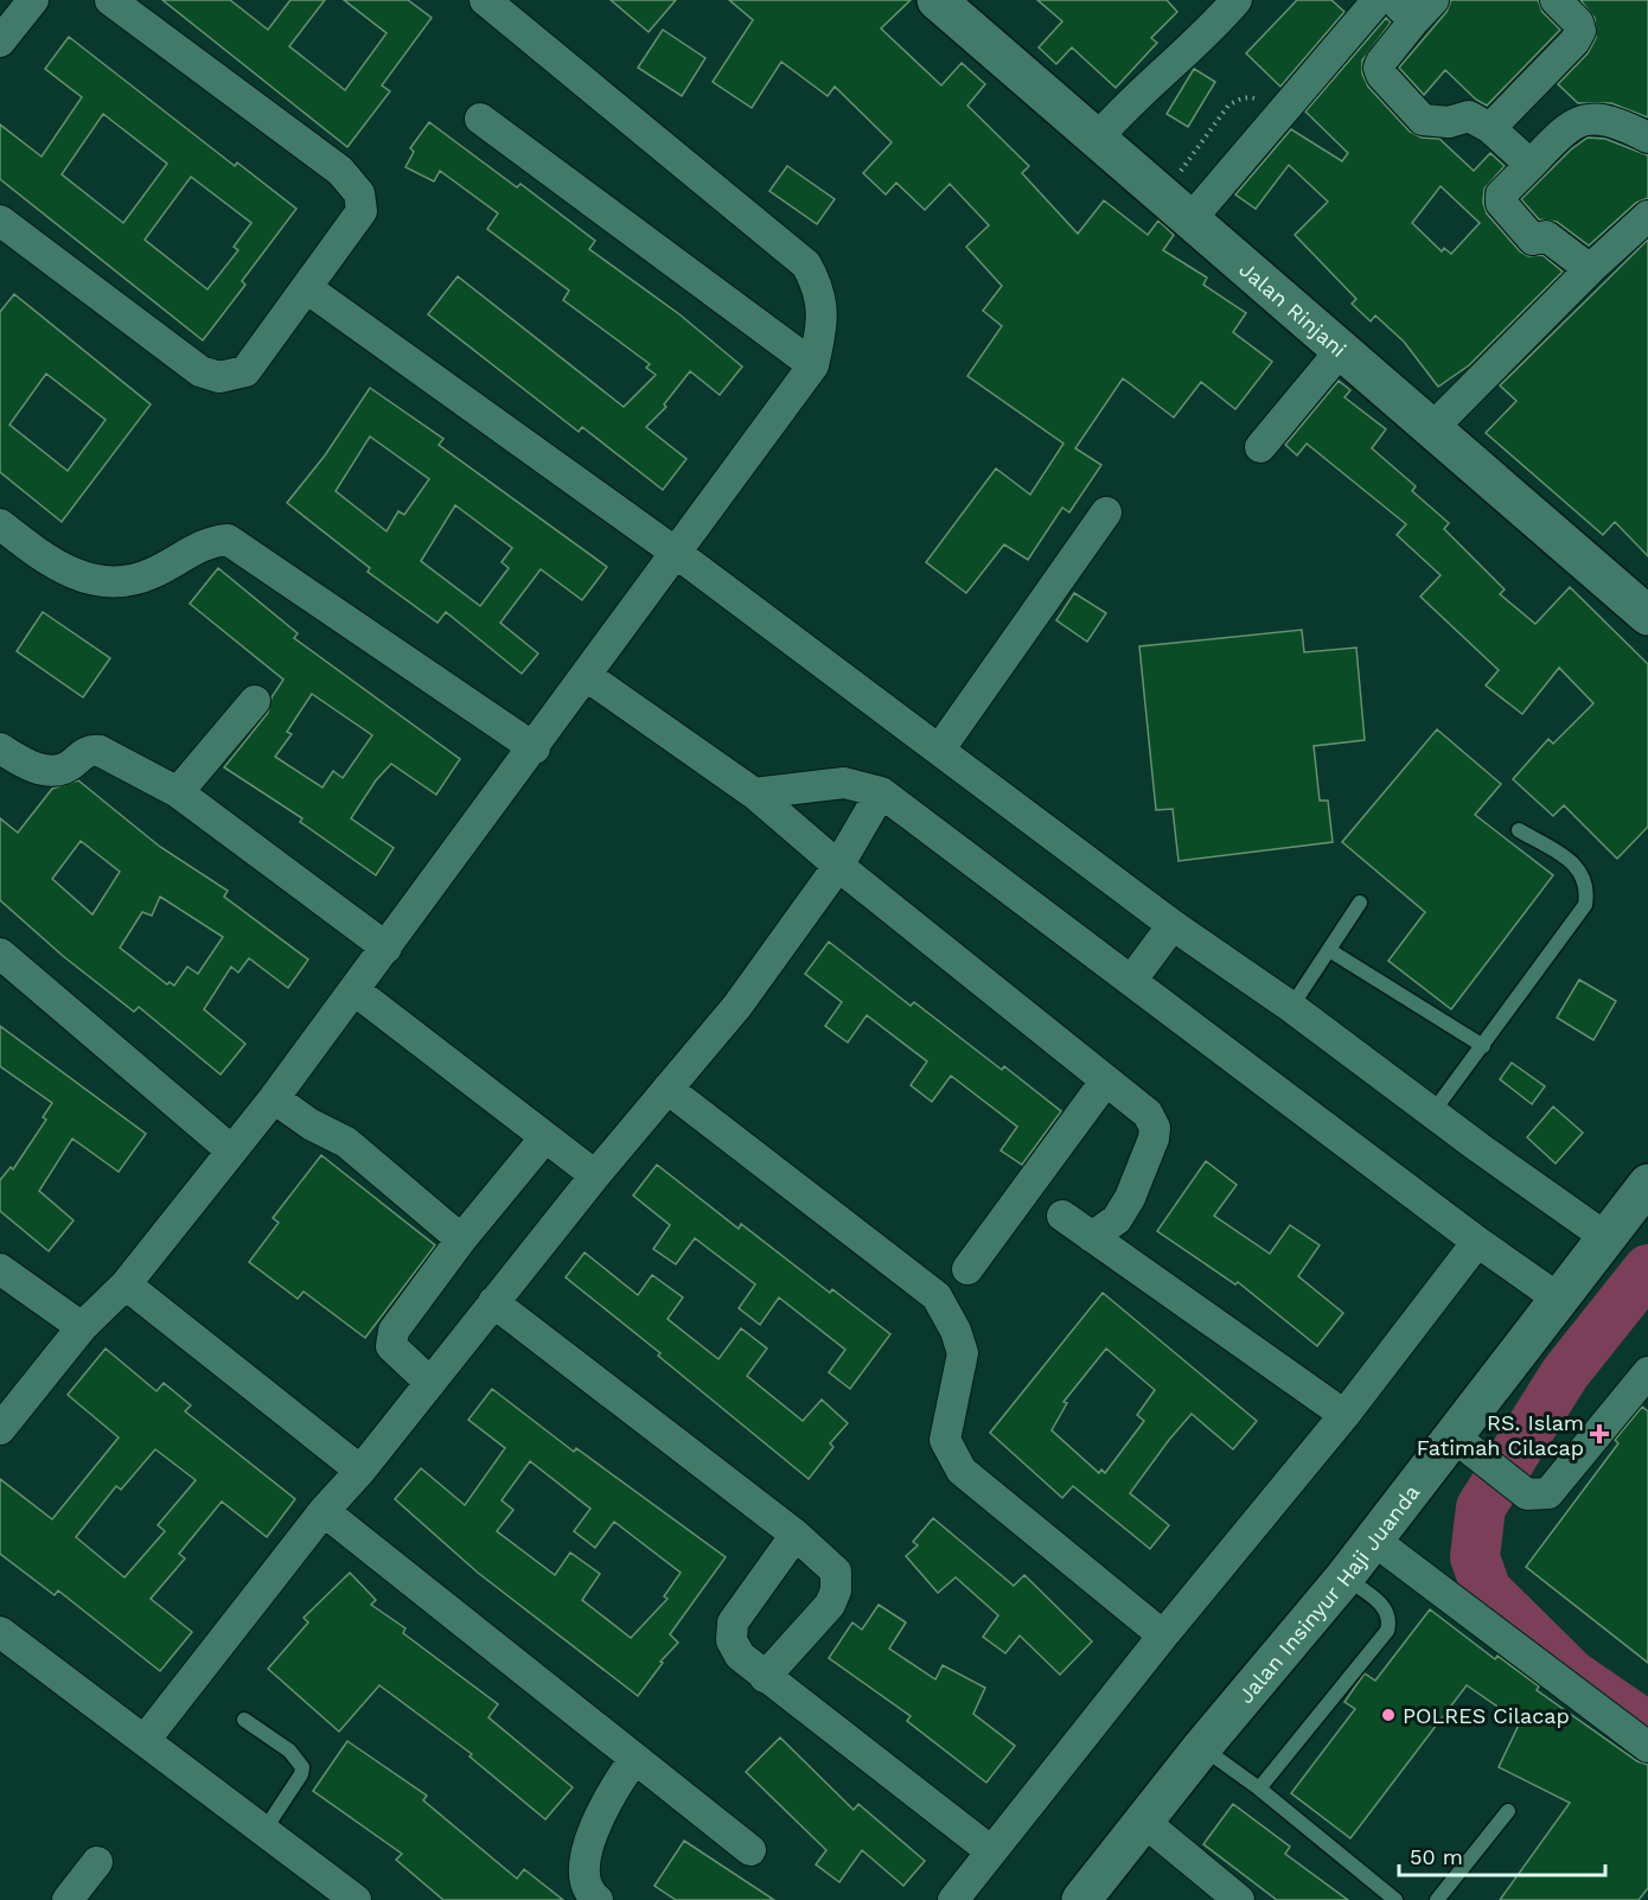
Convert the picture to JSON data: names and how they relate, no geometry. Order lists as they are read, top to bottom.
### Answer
{
  "streets": {
    "street": ["Jalan Rinjani", "Jalan Insinyur Haji Juanda"]
  },
  "places": {
    "health": ["RS. Islam Fatimah Cilacap"],
    "other": ["POLRES Cilacap"]
  },
  "scale_bar": "50 m"
}
